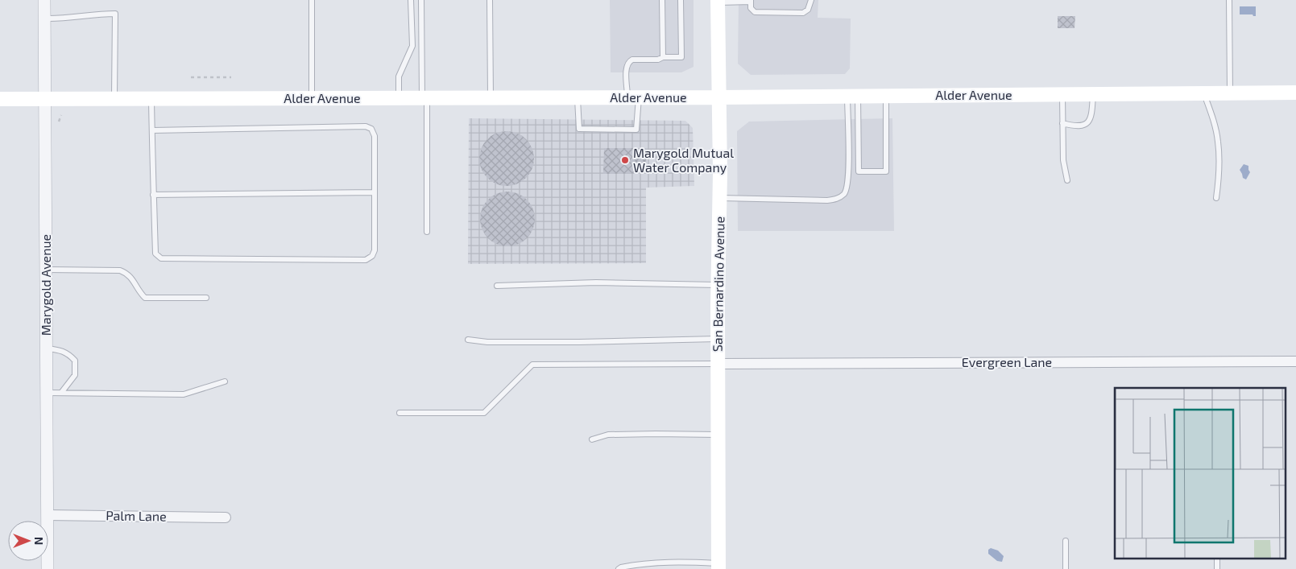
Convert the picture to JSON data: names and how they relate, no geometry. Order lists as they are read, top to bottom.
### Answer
{
  "streets": {
    "main road": ["Alder Avenue", "San Bernardino Avenue"],
    "street": ["Marygold Avenue", "Evergreen Lane", "Palm Lane"]
  },
  "crossings": [
    ["Alder Avenue", "San Bernardino Avenue"],
    ["Alder Avenue", "Marygold Avenue"],
    ["San Bernardino Avenue", "Evergreen Lane"],
    ["Marygold Avenue", "Palm Lane"]
  ],
  "places": ["Marygold Mutual Water Company"],
  "north": "right"
}
